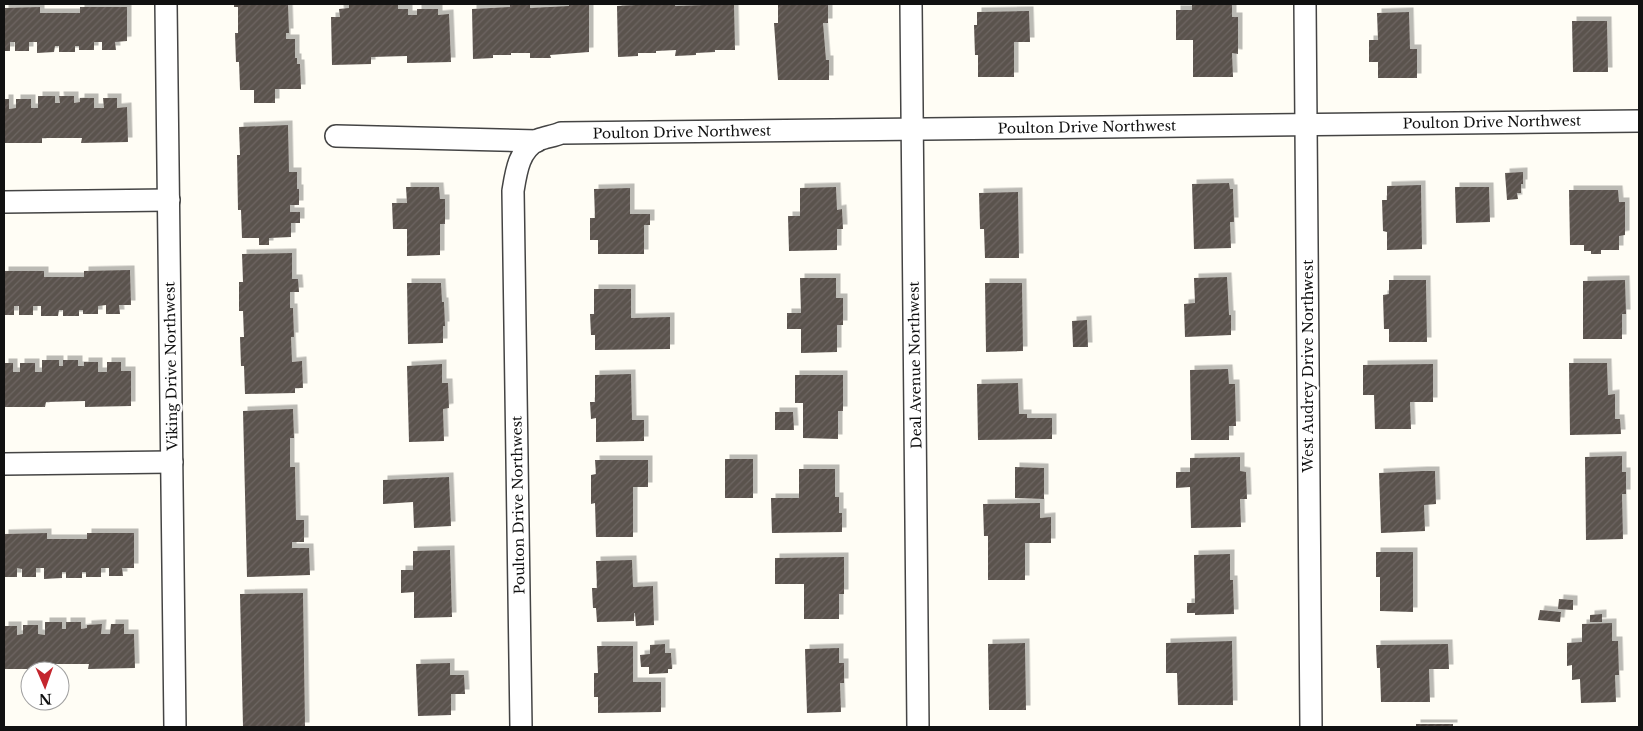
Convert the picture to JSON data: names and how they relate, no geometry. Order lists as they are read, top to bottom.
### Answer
{
  "streets": {
    "street": [
      "Poulton Drive Northwest",
      "Deal Avenue Northwest",
      "Viking Drive Northwest",
      "West Audrey Drive Northwest"
    ]
  },
  "crossings": [
    ["Poulton Drive Northwest", "Deal Avenue Northwest"],
    ["Poulton Drive Northwest", "West Audrey Drive Northwest"]
  ],
  "north": "bottom"
}
